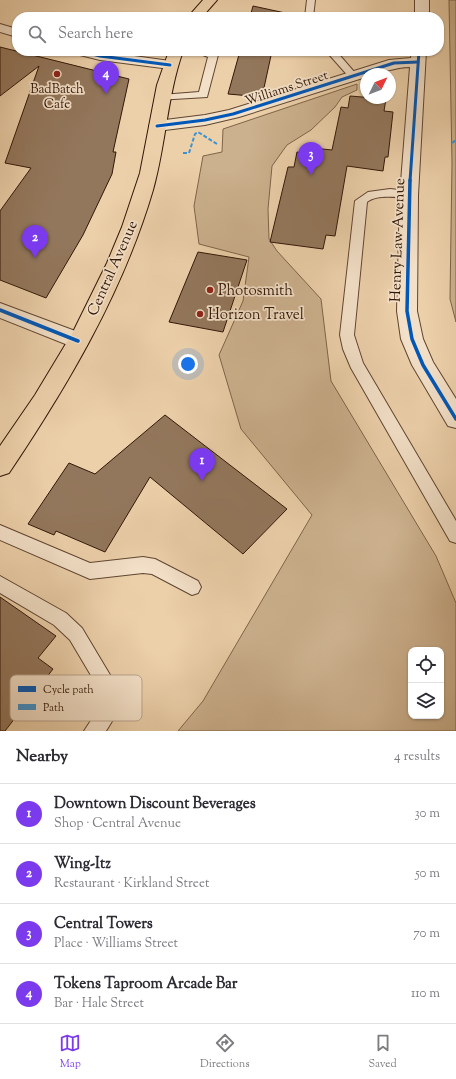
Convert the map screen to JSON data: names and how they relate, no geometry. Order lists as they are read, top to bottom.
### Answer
{
  "streets": {
    "main road": ["Central Avenue"],
    "street": ["Williams Street", "Henry Law Avenue"]
  },
  "crossings": [
    ["Williams Street", "Henry Law Avenue"],
    ["Williams Street", "Central Avenue"]
  ],
  "places": ["BadBatch Cafe", "Photosmith", "Horizon Travel"],
  "legend": ["Cycle path", "Path"],
  "north": "top right",
  "page": {
    "search": "Search here",
    "pins": [
      "4",
      "3",
      "2",
      "1"
    ],
    "heading": ["Nearby", "4 results"],
    "list": [
      {
        "mark": "1",
        "name": "Downtown Discount Beverages",
        "note": "Shop · Central Avenue",
        "value": "30 m"
      },
      {
        "mark": "2",
        "name": "Wing-Itz",
        "note": "Restaurant · Kirkland Street",
        "value": "50 m"
      },
      {
        "mark": "3",
        "name": "Central Towers",
        "note": "Place · Williams Street",
        "value": "70 m"
      },
      {
        "mark": "4",
        "name": "Tokens Taproom Arcade Bar",
        "note": "Bar · Hale Street",
        "value": "110 m"
      }
    ],
    "nav": ["Map", "Directions", "Saved"]
  }
}
